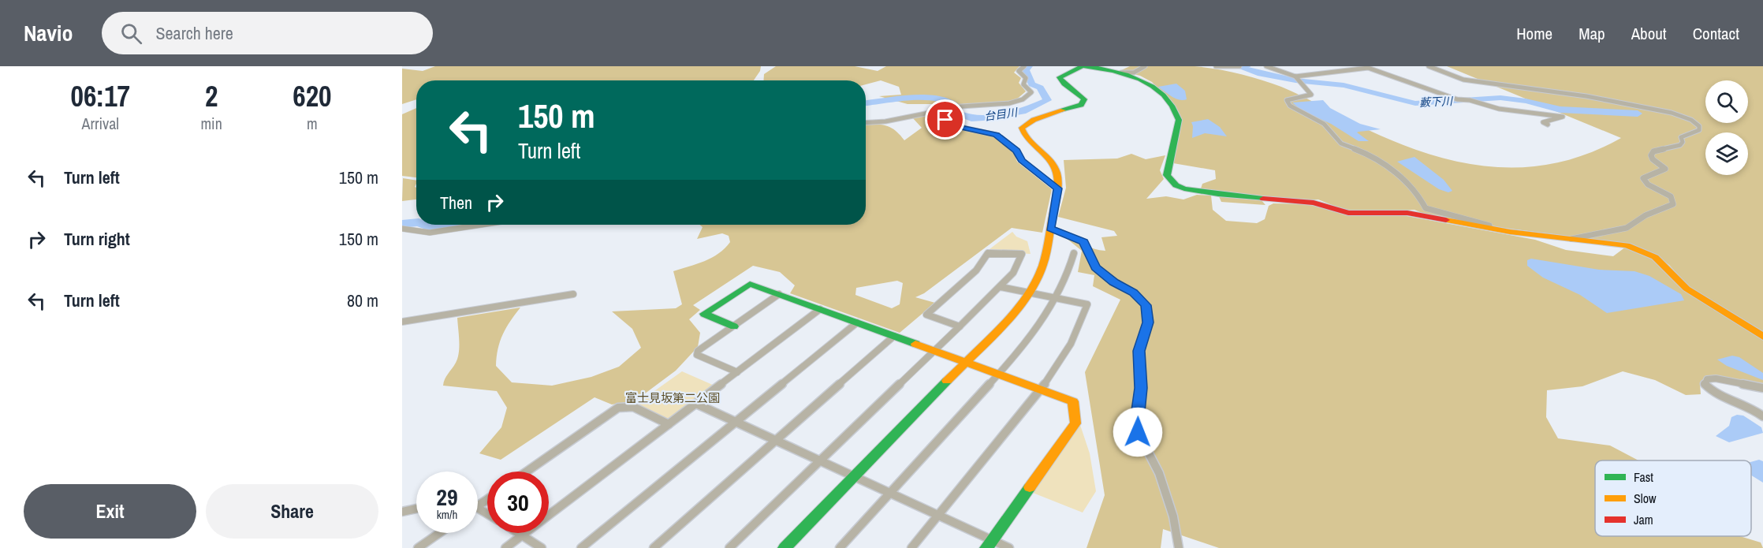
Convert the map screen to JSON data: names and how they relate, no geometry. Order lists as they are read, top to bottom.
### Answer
{
  "water": ["藪下川", "台目川"],
  "parks": ["富士見坂第二公園"],
  "legend": ["Fast", "Slow", "Jam"],
  "page": {
    "header": "Navio",
    "search": "Search here",
    "nav": [
      "Home",
      "Map",
      "About",
      "Contact"
    ],
    "eta": [
      "06:17",
      "Arrival",
      "2",
      "min",
      "620",
      "m"
    ],
    "turn": ["150 m", "Turn left"],
    "list": [
      {
        "name": "Turn left",
        "value": "150 m"
      },
      {
        "name": "Turn right",
        "value": "150 m"
      },
      {
        "name": "Turn left",
        "value": "80 m"
      }
    ],
    "then": "Then",
    "speed": "29 km/h",
    "limit": "30",
    "buttons": ["Exit", "Share"]
  }
}
